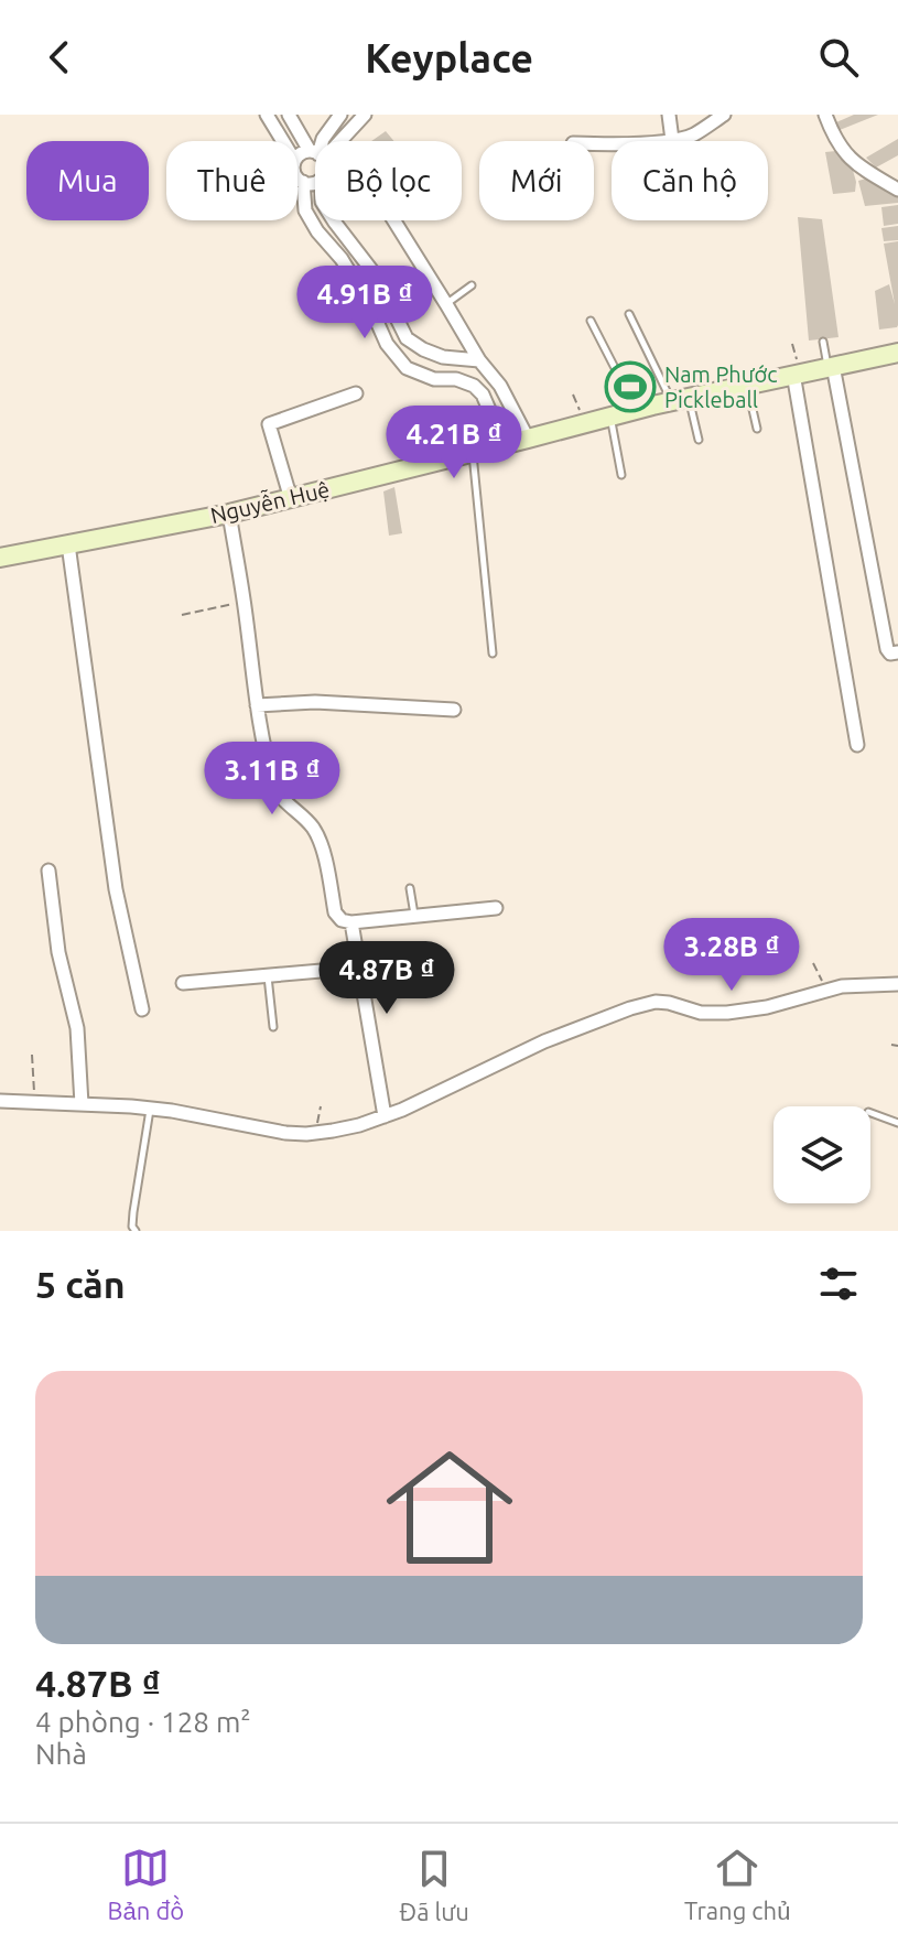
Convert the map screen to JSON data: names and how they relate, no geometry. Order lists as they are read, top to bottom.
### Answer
{
  "streets": {
    "street": ["Nguyễn Huệ"]
  },
  "places": {
    "sports": ["Nam Phước Pickleball"]
  },
  "page": {
    "header": "Keyplace",
    "chip": [
      "Mua",
      "Thuê",
      "Bộ lọc",
      "Mới",
      "Căn hộ"
    ],
    "price": [
      "4.91B ₫",
      "4.21B ₫",
      "3.11B ₫",
      "3.28B ₫",
      "4.87B ₫"
    ],
    "heading": "5 căn",
    "list": [
      {
        "name": "4.87B ₫",
        "note": "4 phòng · 128 m² · Nhà"
      }
    ],
    "tabs": ["Bản đồ", "Đã lưu", "Trang chủ"]
  }
}
